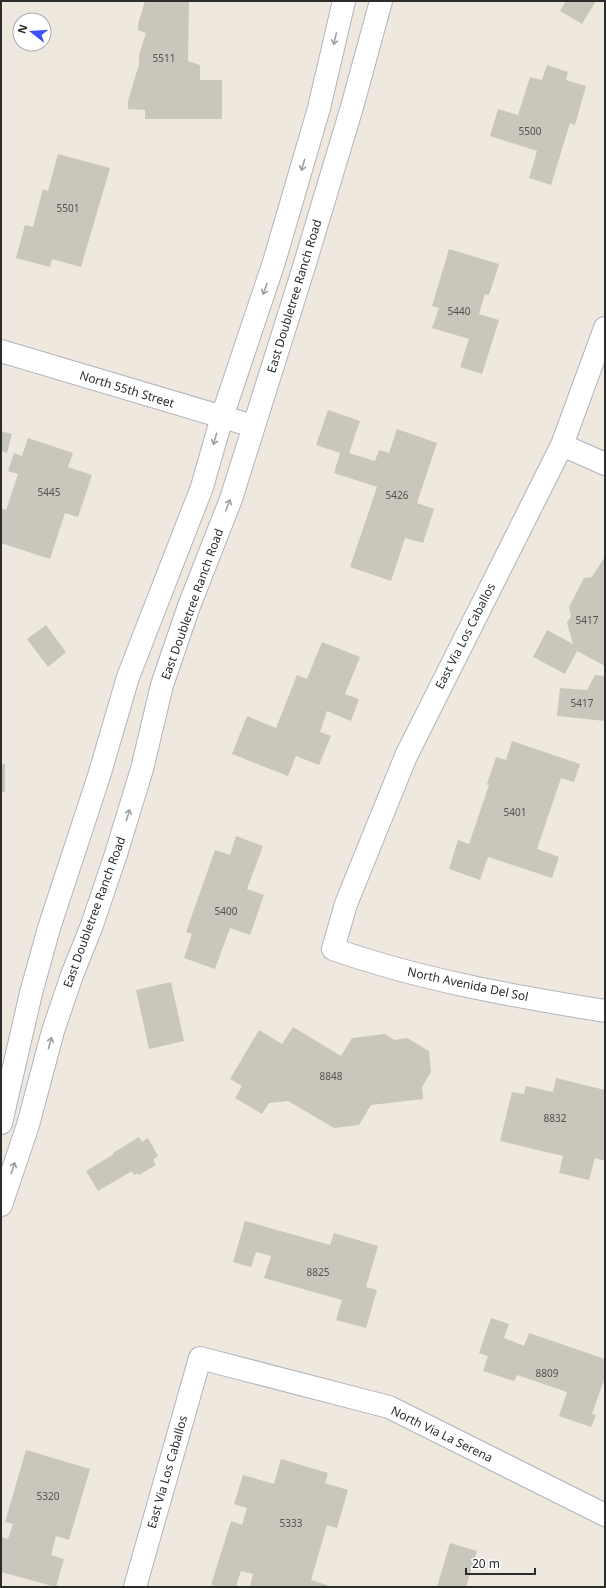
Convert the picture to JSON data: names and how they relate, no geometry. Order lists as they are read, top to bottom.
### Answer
{
  "streets": {
    "main road": [
      "East Doubletree Ranch Road",
      "North 55th Street",
      "East Via Los Caballos",
      "North Avenida Del Sol",
      "North Via La Serena"
    ]
  },
  "crossings": [
    ["East Doubletree Ranch Road", "North 55th Street"],
    ["East Via Los Caballos", "North Avenida Del Sol"],
    ["East Via Los Caballos", "North Via La Serena"]
  ],
  "house_numbers": [
    "5511",
    "5500",
    "5501",
    "5440",
    "5445",
    "5426",
    "5417",
    "5417",
    "5401",
    "5400",
    "8848",
    "8832",
    "8825",
    "8809",
    "5320",
    "5333"
  ],
  "scale_bar": "20 m",
  "north": "left"
}
